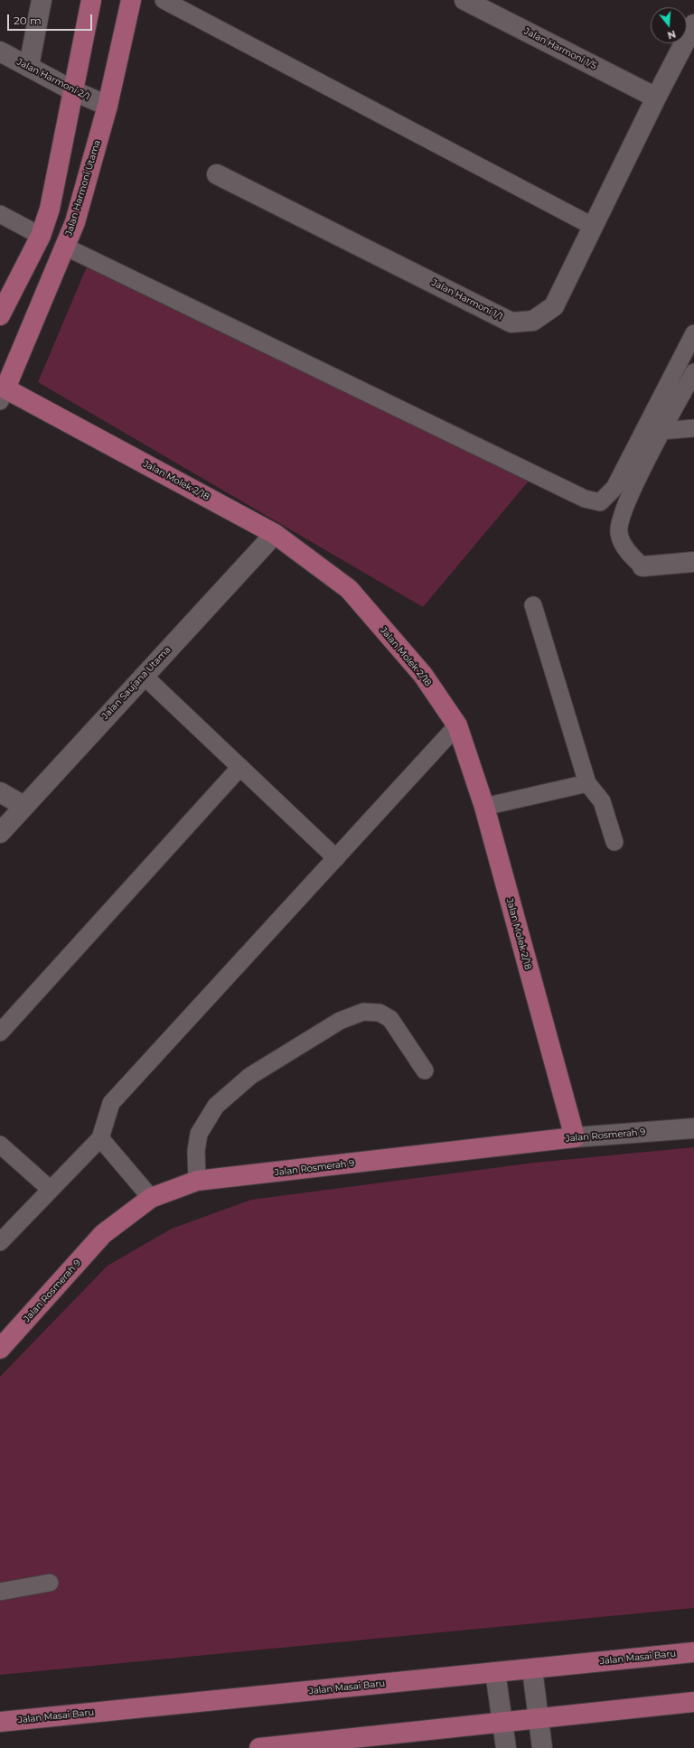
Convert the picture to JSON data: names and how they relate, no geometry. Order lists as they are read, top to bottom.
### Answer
{
  "streets": {
    "main road": [
      "Jalan Harmoni Utama",
      "Jalan Molek 2/18",
      "Jalan Rosmerah 9",
      "Jalan Masai Baru"
    ],
    "street": [
      "Jalan Harmoni 1/5",
      "Jalan Harmoni 2/1",
      "Jalan Harmoni 1/1",
      "Jalan Saujana Utama"
    ]
  },
  "crossings": [
    ["Jalan Harmoni 1/5", "Jalan Harmoni 1/1"],
    ["Jalan Harmoni 2/1", "Jalan Harmoni Utama"],
    ["Jalan Harmoni Utama", "Jalan Molek 2/18"],
    ["Jalan Molek 2/18", "Jalan Saujana Utama"],
    ["Jalan Molek 2/18", "Jalan Rosmerah 9"]
  ],
  "scale_bar": "20 m",
  "north": "bottom"
}
